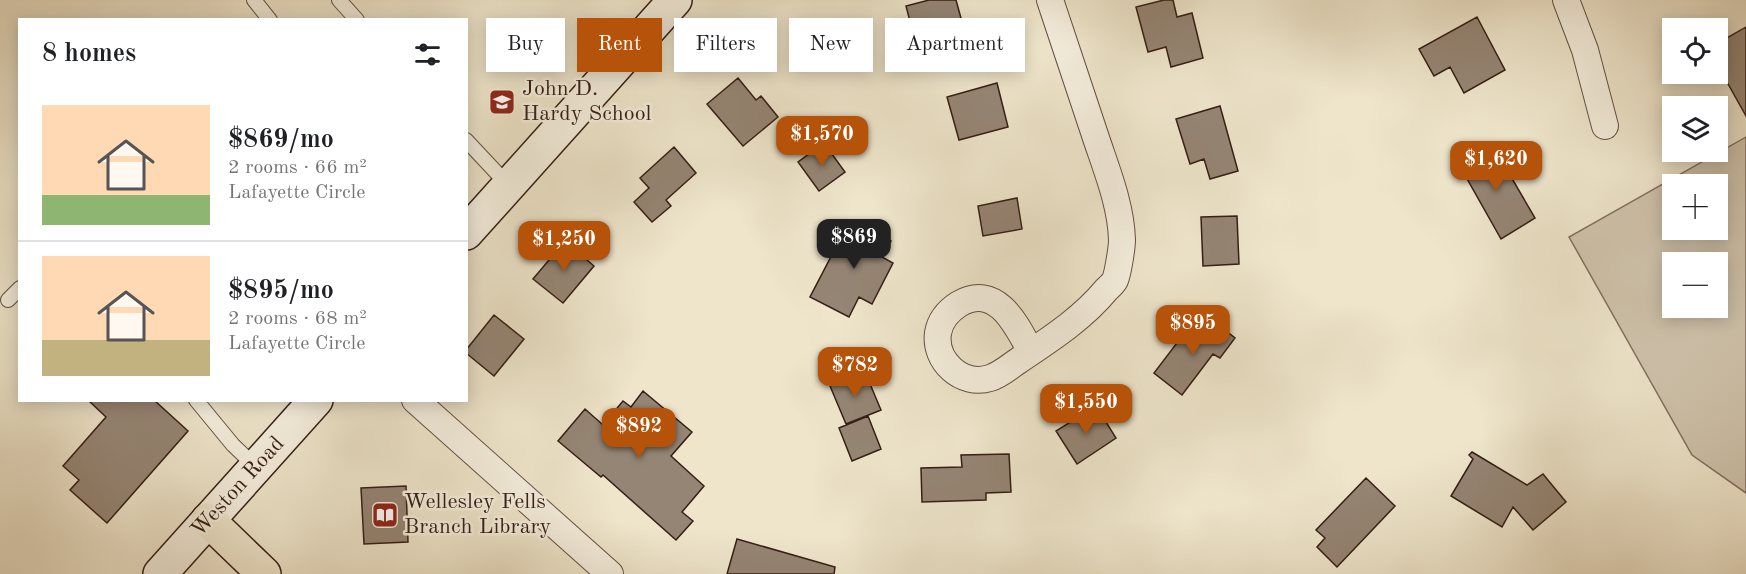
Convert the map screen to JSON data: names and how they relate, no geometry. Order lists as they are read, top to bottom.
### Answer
{
  "streets": {
    "main road": ["Weston Road"]
  },
  "places": {
    "school or university": ["John D. Hardy School"],
    "library": ["Wellesley Fells Branch Library"]
  },
  "page": {
    "map_buttons": ["+", "−"],
    "chip": [
      "Buy",
      "Rent",
      "Filters",
      "New",
      "Apartment"
    ],
    "heading": "8 homes",
    "list": [
      {
        "name": "$869/mo",
        "note": "2 rooms · 66 m² · Lafayette Circle"
      },
      {
        "name": "$895/mo",
        "note": "2 rooms · 68 m² · Lafayette Circle"
      }
    ],
    "price": [
      "$1,570",
      "$1,620",
      "$869",
      "$1,250",
      "$895",
      "$782",
      "$1,550",
      "$892"
    ]
  }
}
